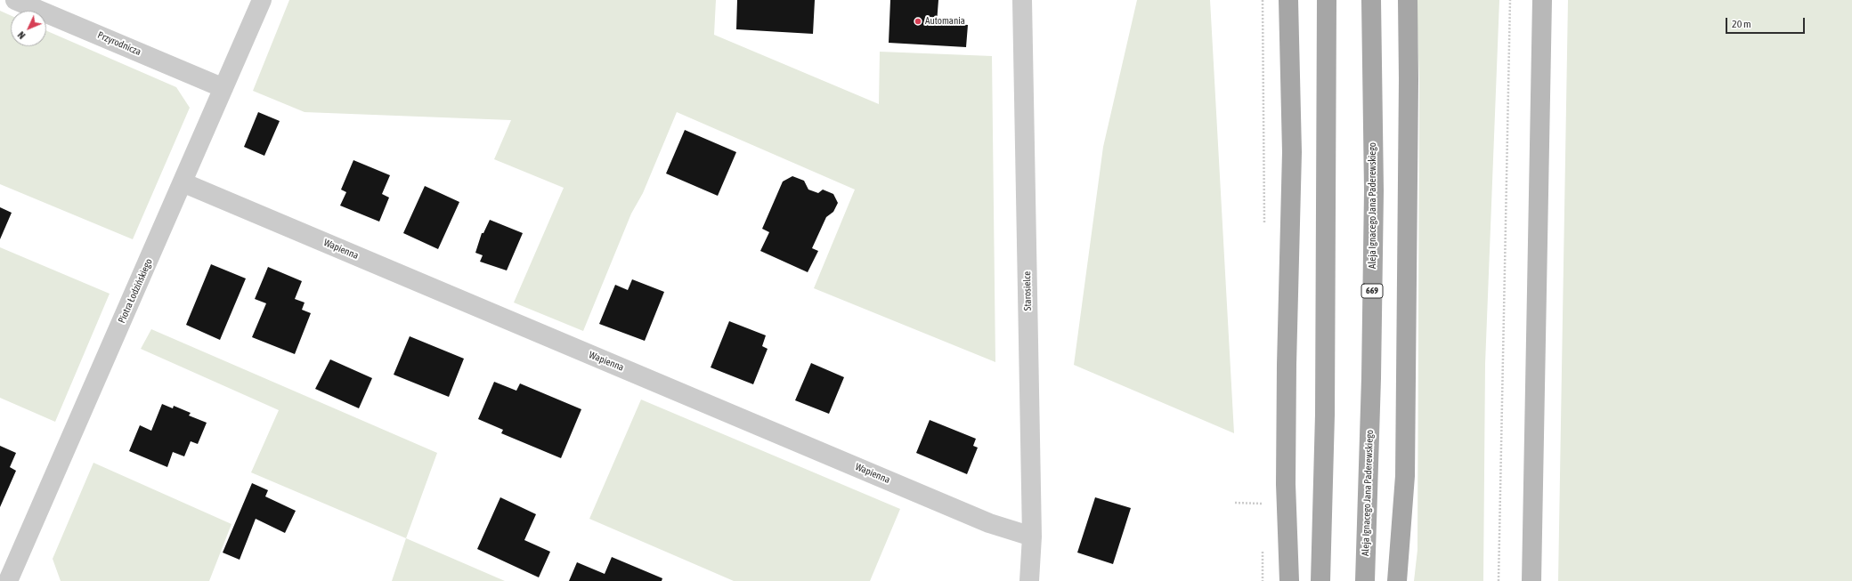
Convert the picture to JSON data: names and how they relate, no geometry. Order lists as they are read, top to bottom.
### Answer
{
  "streets": {
    "main road": ["Aleja Ignacego Jana Paderewskiego", "669"],
    "street": [
      "Przyrodnicza",
      "Wapienna",
      "Piotra Łodzińskiego",
      "Starosielce"
    ]
  },
  "crossings": [
    ["Przyrodnicza", "Piotra Łodzińskiego"],
    ["Wapienna", "Piotra Łodzińskiego"],
    ["Wapienna", "Starosielce"]
  ],
  "places": ["Automania"],
  "scale_bar": "20 m",
  "north": "bottom left"
}
